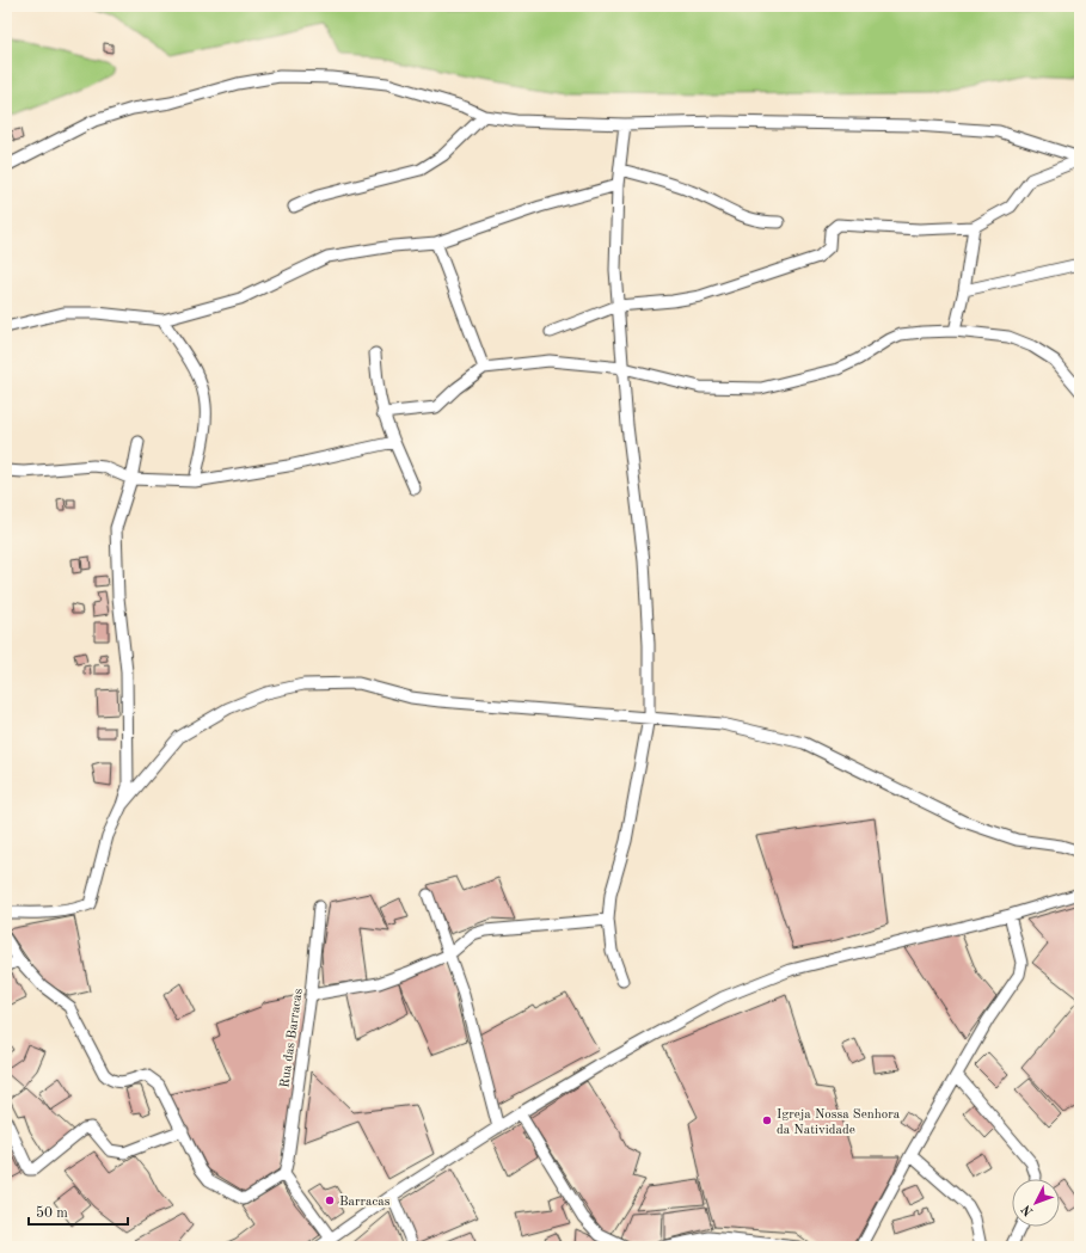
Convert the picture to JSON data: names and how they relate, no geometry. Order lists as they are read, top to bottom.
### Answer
{
  "streets": {
    "street": ["Rua das Barracas"]
  },
  "places": ["Igreja Nossa Senhora da Natividade", "Barracas"],
  "scale_bar": "50 m",
  "north": "bottom left"
}
